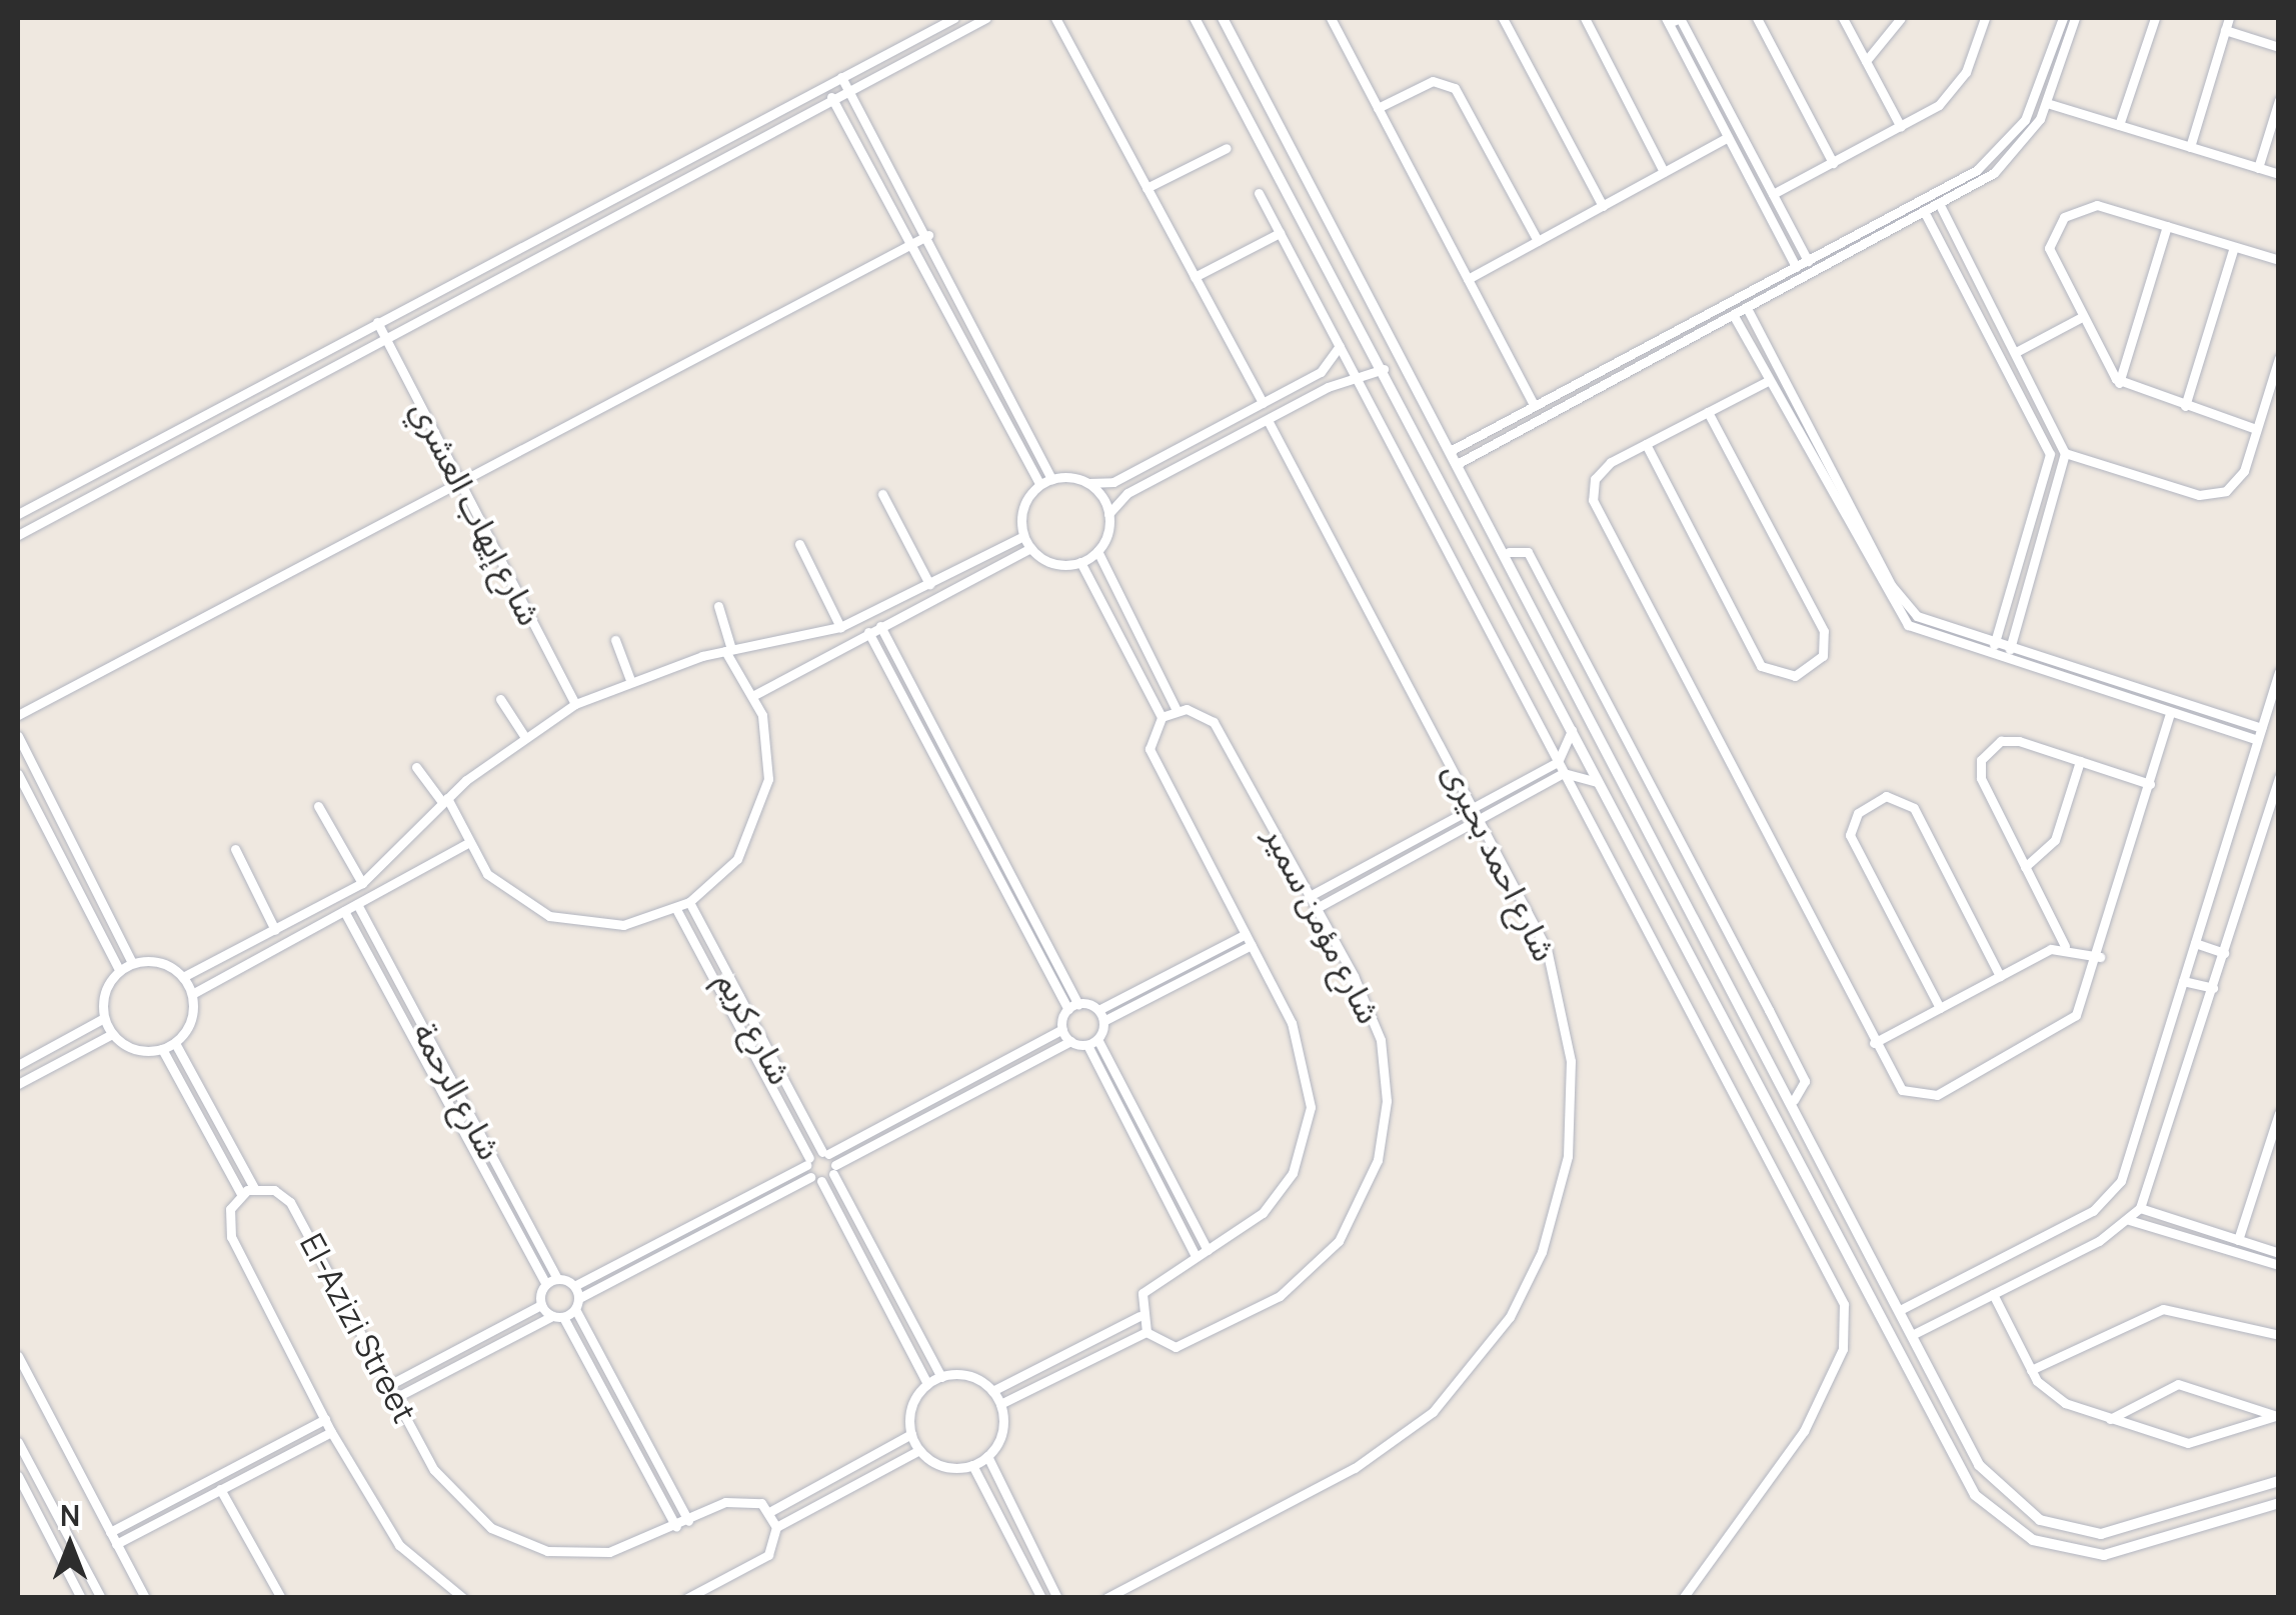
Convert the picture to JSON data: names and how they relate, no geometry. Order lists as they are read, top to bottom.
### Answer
{
  "streets": {
    "street": [
      "شارع إيهاب العشري",
      "شارع احمد بحيرى",
      "شارع مؤمن سمير",
      "شارع كريم",
      "شارع الرحمة",
      "El-Azizi Street"
    ]
  },
  "crossings": [
    ["شارع إيهاب العشري", "شارع كريم"]
  ],
  "north": "top"
}
